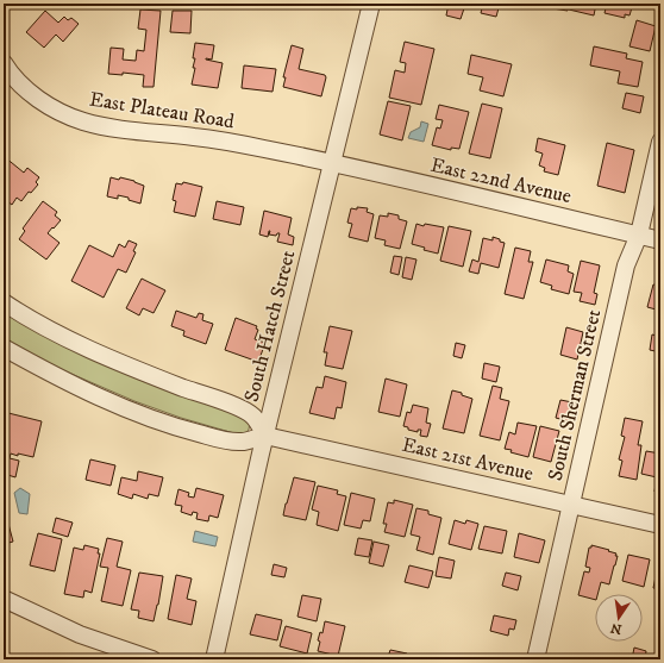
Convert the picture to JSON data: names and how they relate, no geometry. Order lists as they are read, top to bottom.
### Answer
{
  "streets": {
    "street": [
      "East Plateau Road",
      "East 22nd Avenue",
      "South Hatch Street",
      "South Sherman Street",
      "East 21st Avenue"
    ]
  },
  "crossings": [
    ["East Plateau Road", "East 22nd Avenue"],
    ["East Plateau Road", "South Hatch Street"],
    ["East 22nd Avenue", "South Hatch Street"],
    ["East 22nd Avenue", "South Sherman Street"],
    ["South Hatch Street", "East 21st Avenue"],
    ["South Sherman Street", "East 21st Avenue"]
  ],
  "north": "bottom"
}
